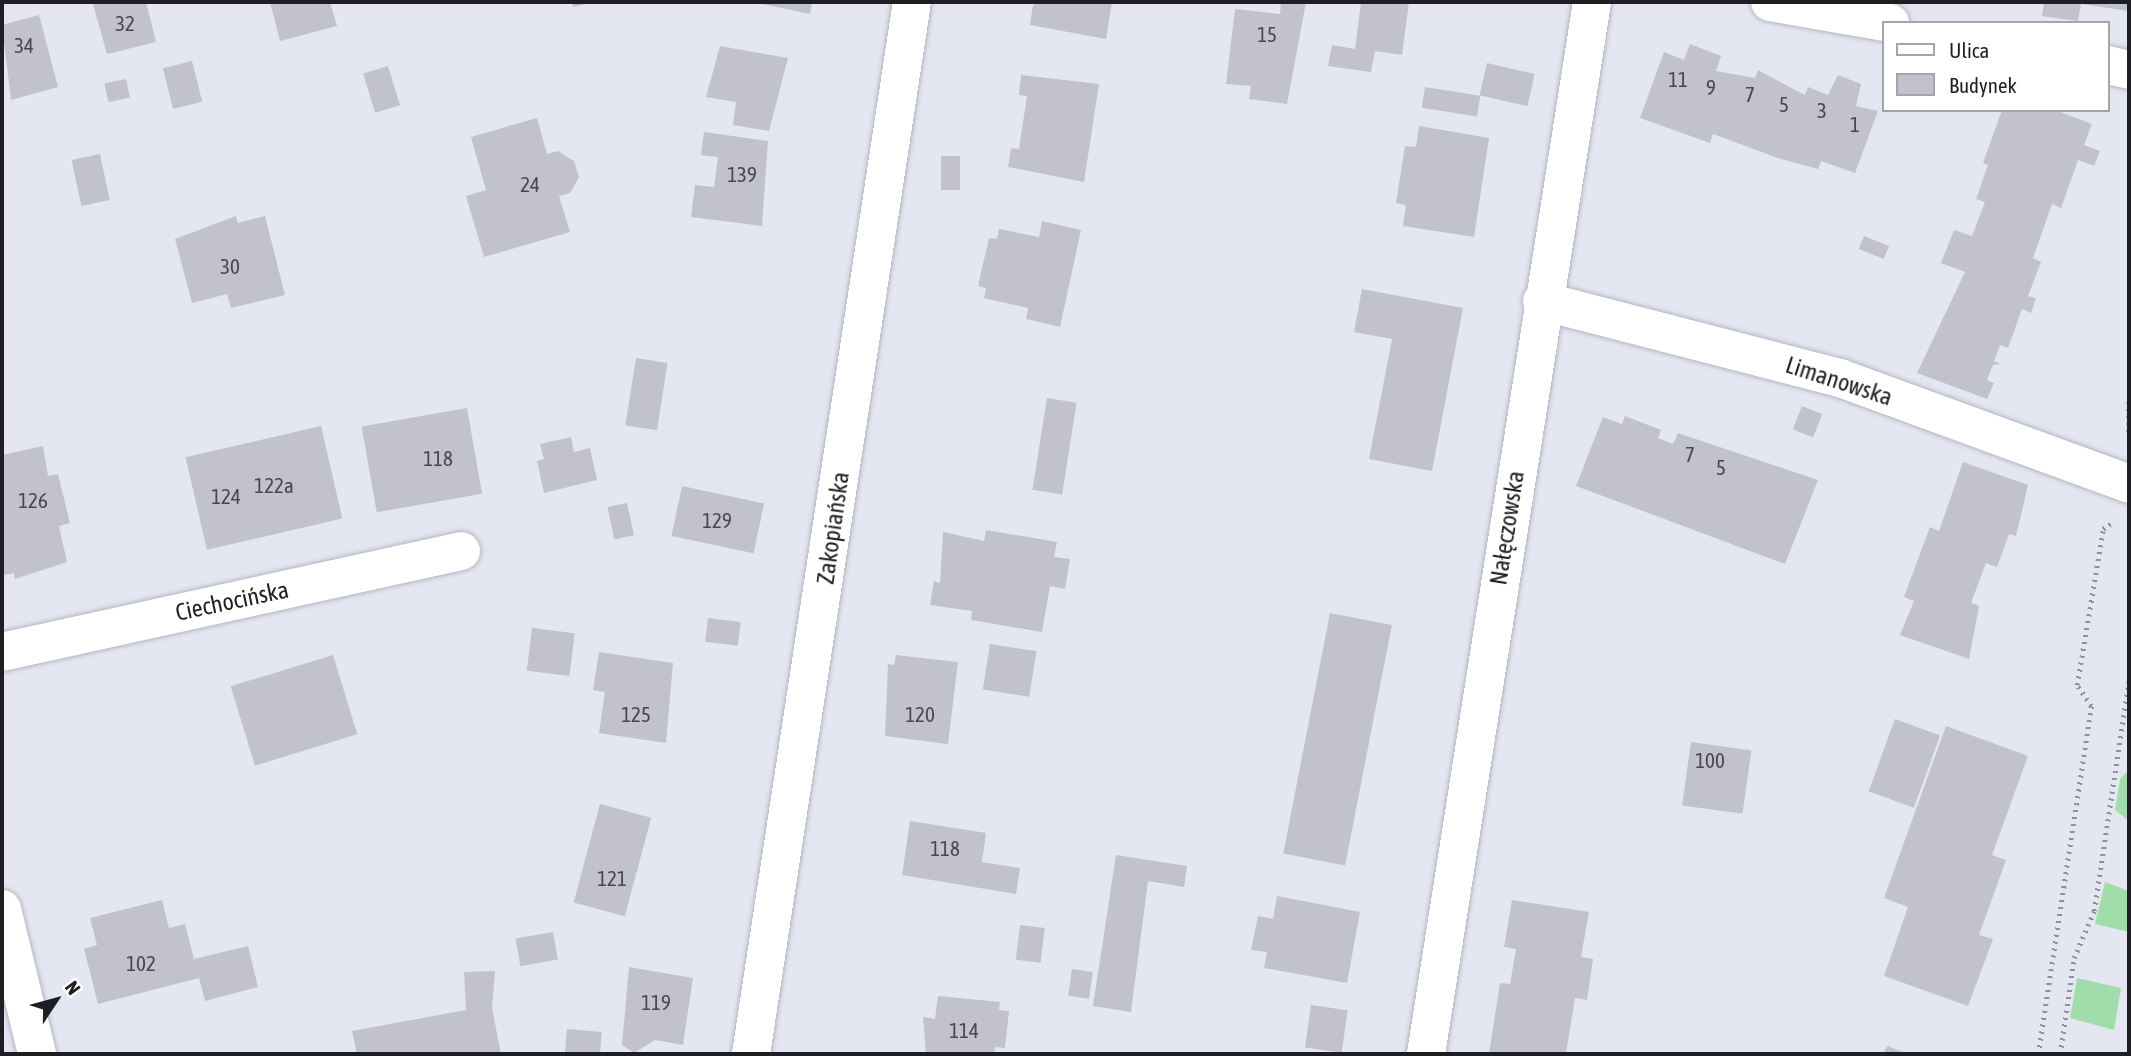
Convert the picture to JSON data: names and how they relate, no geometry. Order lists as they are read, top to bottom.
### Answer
{
  "streets": {
    "street": [
      "Limanowska",
      "Zakopiańska",
      "Nałęczowska",
      "Ciechocińska"
    ]
  },
  "crossings": [
    ["Limanowska", "Nałęczowska"]
  ],
  "house_numbers": [
    "32",
    "15",
    "34",
    "11",
    "9",
    "7",
    "5",
    "3",
    "1",
    "139",
    "24",
    "30",
    "7",
    "118",
    "5",
    "122a",
    "124",
    "126",
    "129",
    "125",
    "120",
    "100",
    "118",
    "121",
    "102",
    "119",
    "114"
  ],
  "legend": ["Ulica", "Budynek"],
  "north": "top right"
}
